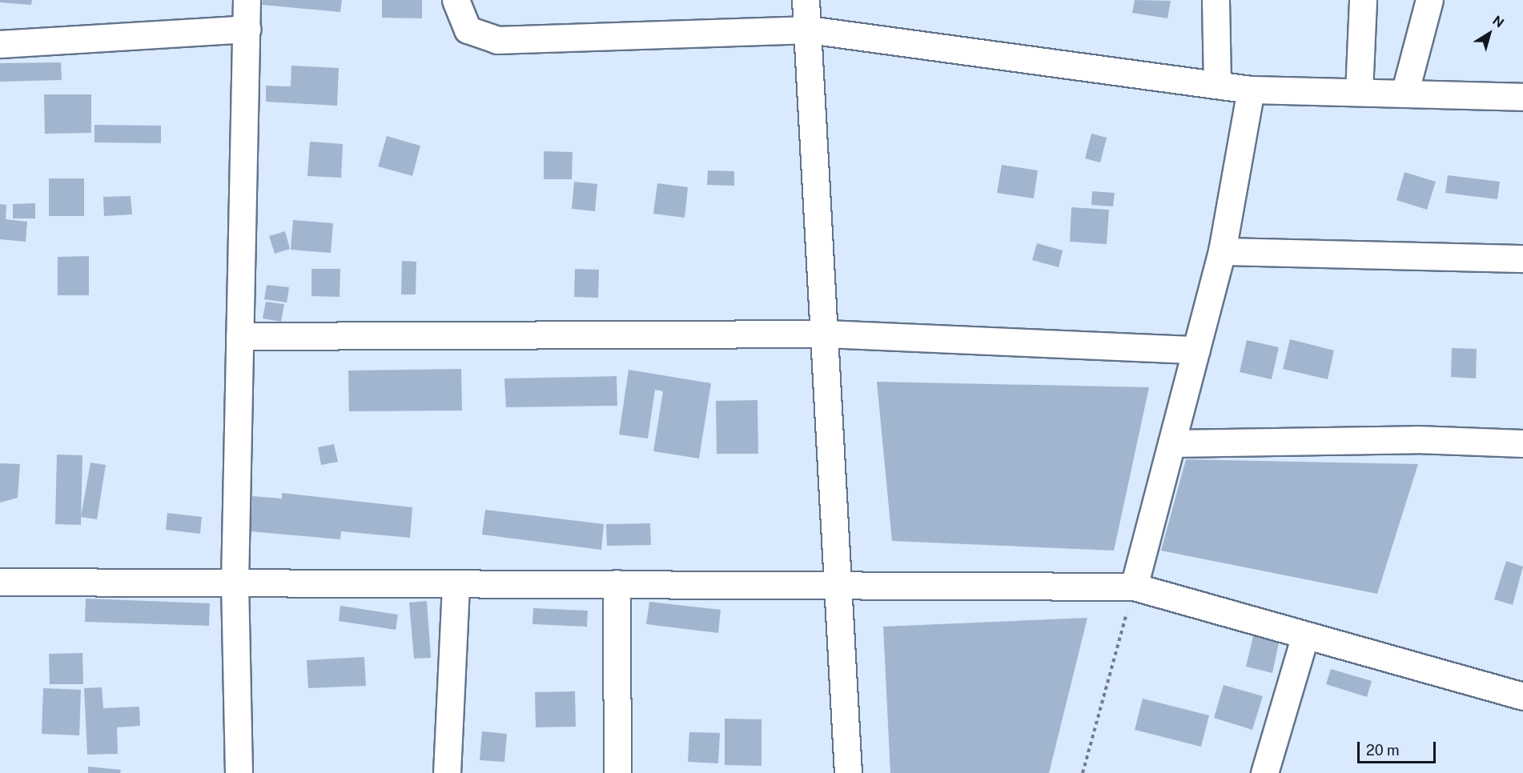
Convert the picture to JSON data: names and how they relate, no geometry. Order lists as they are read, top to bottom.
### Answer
{
  "scale_bar": "20 m",
  "north": "top right"
}
